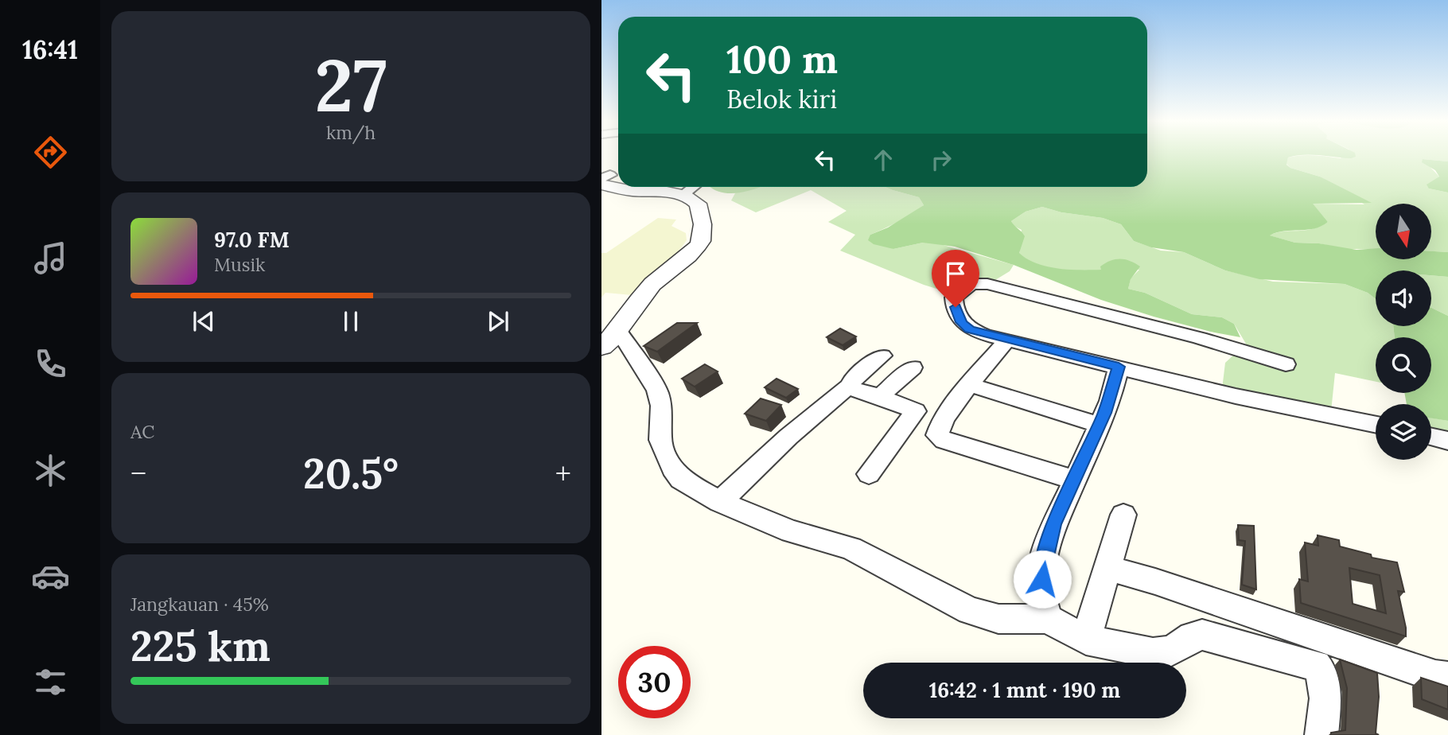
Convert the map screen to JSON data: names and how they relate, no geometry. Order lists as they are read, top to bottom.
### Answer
{
  "north": "bottom",
  "page": {
    "tabs": "16:41",
    "tile": [
      ["27", "km/h"],
      "AC",
      ["Jangkauan · 45%", "225 km"]
    ],
    "turn": ["100 m", "Belok kiri"],
    "song": ["97.0 FM", "Musik"],
    "heat": ["−", "20.5°", "+"],
    "limit": "30",
    "trip": "16:42 · 1 mnt · 190 m"
  }
}
